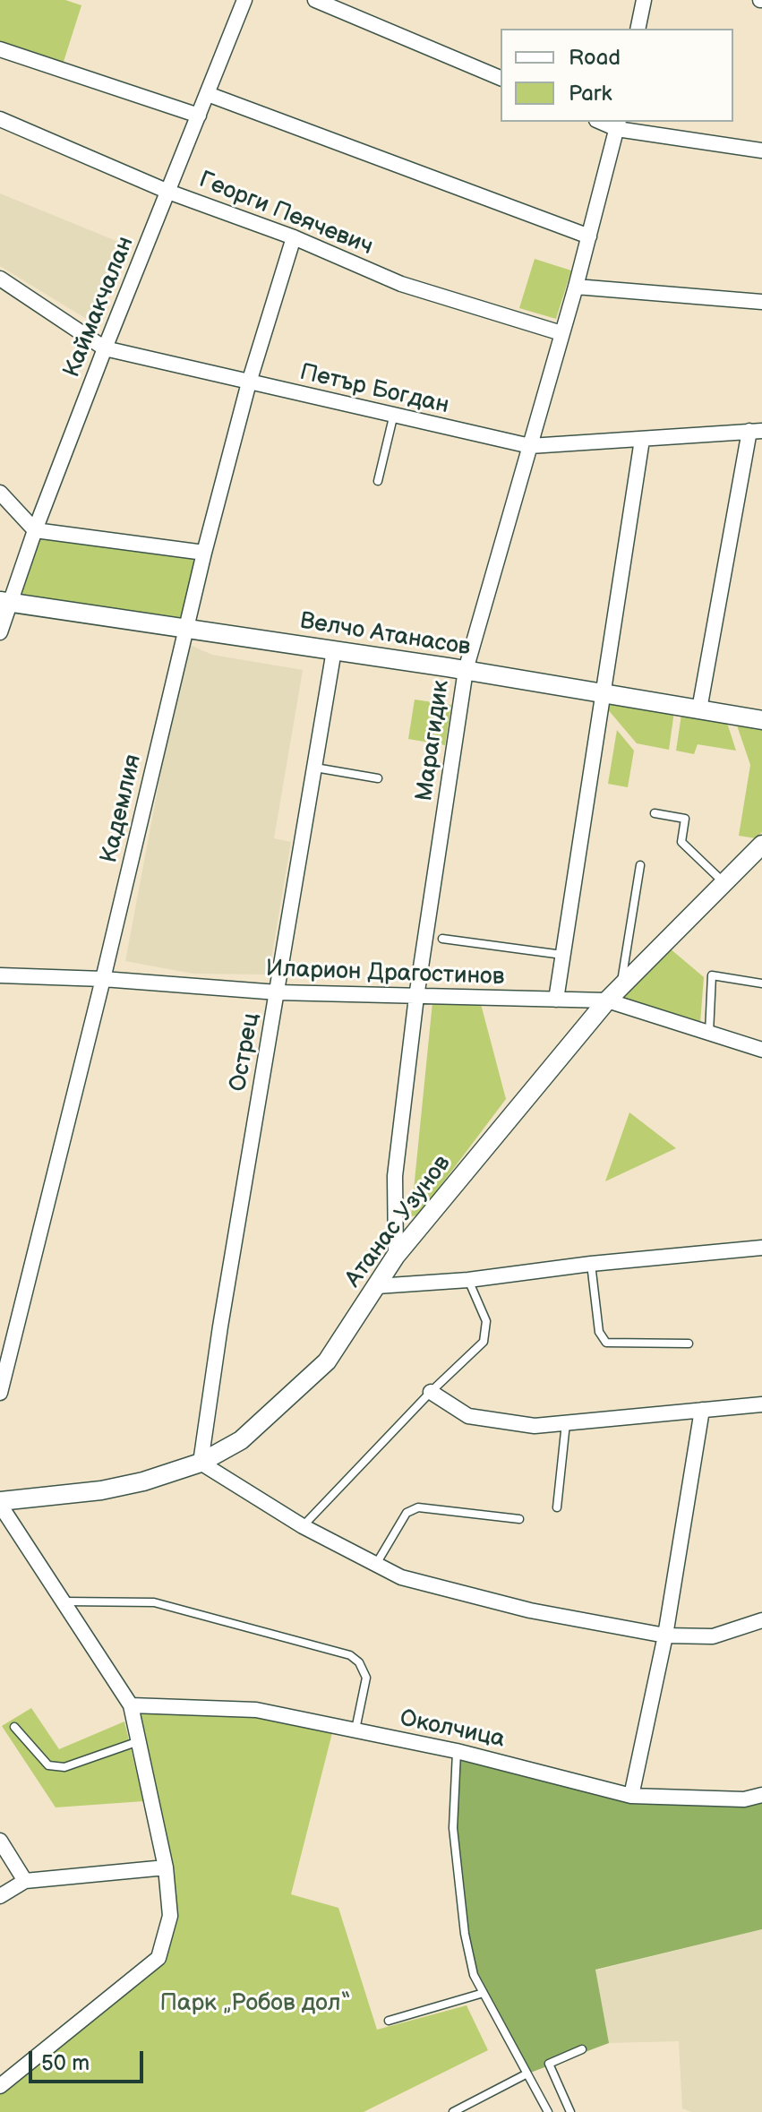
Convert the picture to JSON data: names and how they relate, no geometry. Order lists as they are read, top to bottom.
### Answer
{
  "streets": {
    "street": [
      "Георги Пеячевич",
      "Каймакчалан",
      "Петър Богдан",
      "Велчо Атанасов",
      "Марагидик",
      "Кадемлия",
      "Иларион Драгостинов",
      "Острец",
      "Атанас Узунов",
      "Околчица"
    ]
  },
  "crossings": [
    ["Георги Пеячевич", "Каймакчалан"],
    ["Георги Пеячевич", "Марагидик"],
    ["Георги Пеячевич", "Кадемлия"],
    ["Каймакчалан", "Петър Богдан"],
    ["Каймакчалан", "Велчо Атанасов"],
    ["Петър Богдан", "Марагидик"],
    ["Петър Богдан", "Кадемлия"],
    ["Велчо Атанасов", "Марагидик"],
    ["Велчо Атанасов", "Кадемлия"],
    ["Велчо Атанасов", "Острец"],
    ["Марагидик", "Иларион Драгостинов"],
    ["Марагидик", "Атанас Узунов"],
    ["Кадемлия", "Иларион Драгостинов"],
    ["Иларион Драгостинов", "Острец"],
    ["Иларион Драгостинов", "Атанас Узунов"],
    ["Острец", "Атанас Узунов"]
  ],
  "parks": ["Парк „Робов дол“"],
  "legend": ["Road", "Park"],
  "scale_bar": "50 m"
}
